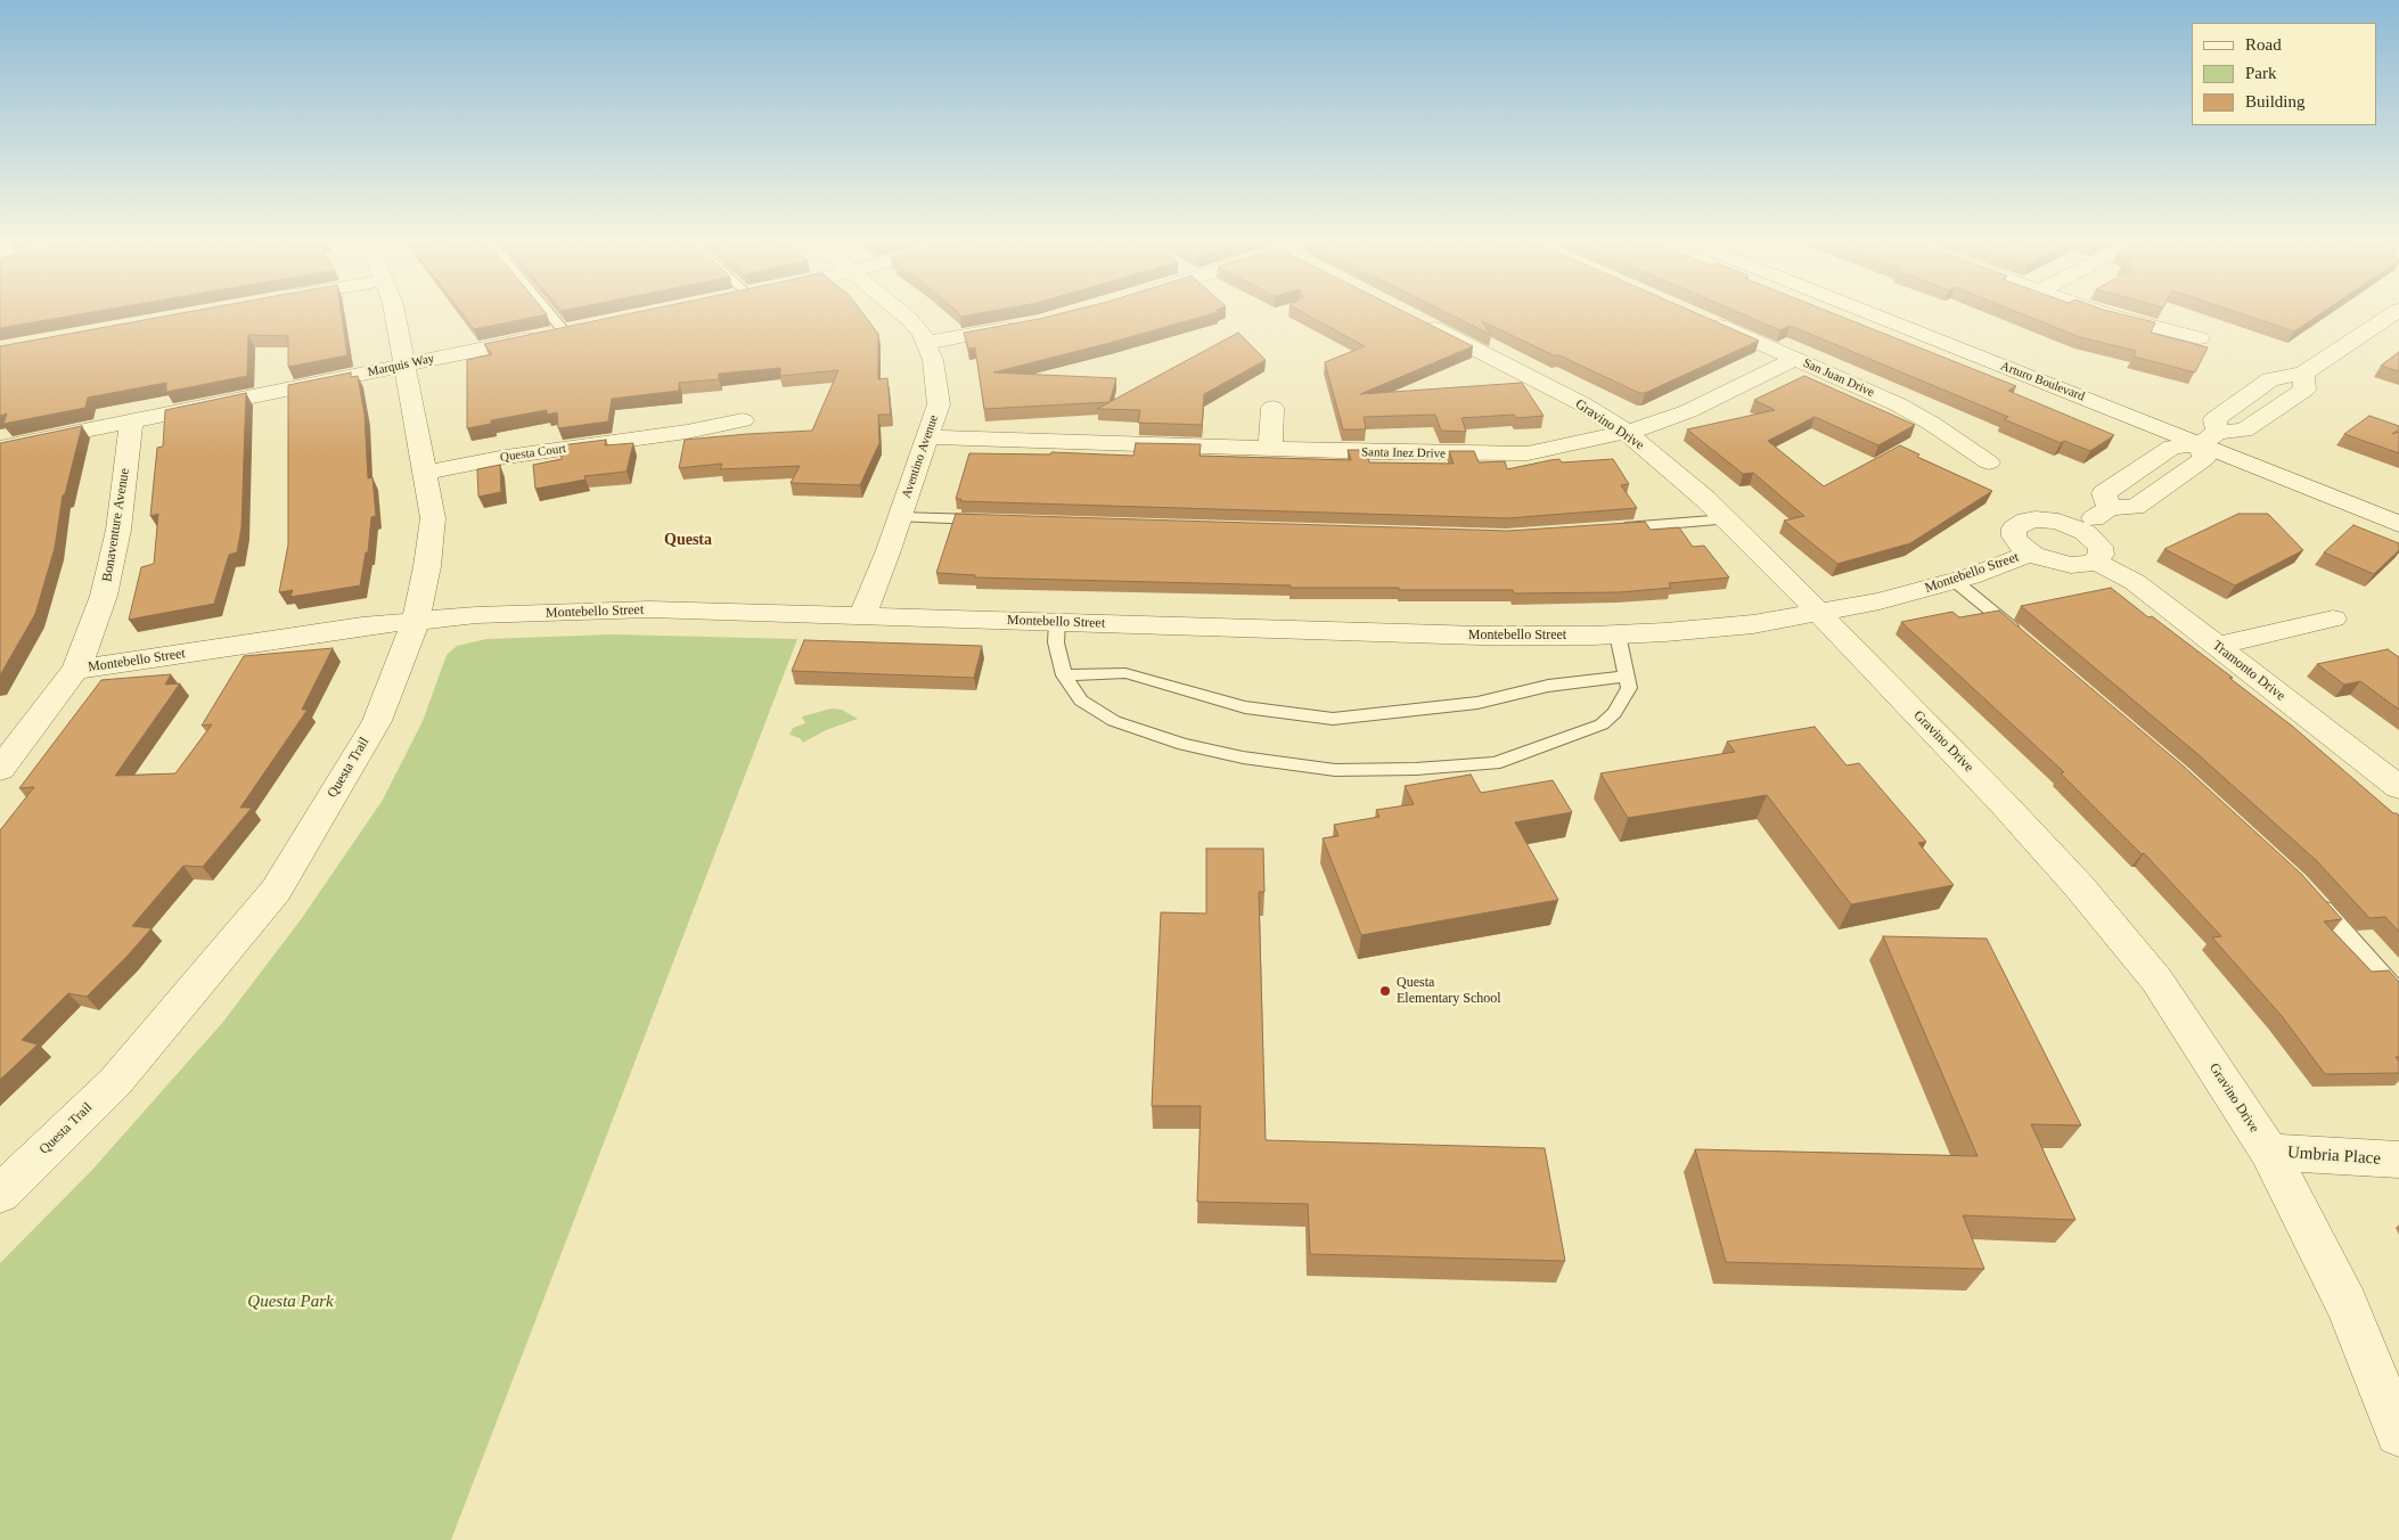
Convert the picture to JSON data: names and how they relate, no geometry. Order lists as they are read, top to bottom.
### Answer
{
  "streets": {
    "street": [
      "Marquis Way",
      "San Juan Drive",
      "Arturo Boulevard",
      "Gravino Drive",
      "Questa Court",
      "Santa Inez Drive",
      "Aventino Avenue",
      "Bonaventure Avenue",
      "Montebello Street",
      "Tramonto Drive",
      "Questa Trail",
      "Umbria Place"
    ]
  },
  "crossings": [
    ["Marquis Way", "Bonaventure Avenue"],
    ["Marquis Way", "Questa Trail"],
    ["San Juan Drive", "Santa Inez Drive"],
    ["Gravino Drive", "Santa Inez Drive"],
    ["Gravino Drive", "Montebello Street"],
    ["Gravino Drive", "Umbria Place"],
    ["Questa Court", "Questa Trail"],
    ["Santa Inez Drive", "Aventino Avenue"],
    ["Aventino Avenue", "Montebello Street"],
    ["Bonaventure Avenue", "Montebello Street"],
    ["Montebello Street", "Questa Trail"]
  ],
  "districts": ["Questa"],
  "parks": ["Questa Park"],
  "places": ["Questa Elementary School"],
  "legend": ["Road", "Park", "Building"]
}
